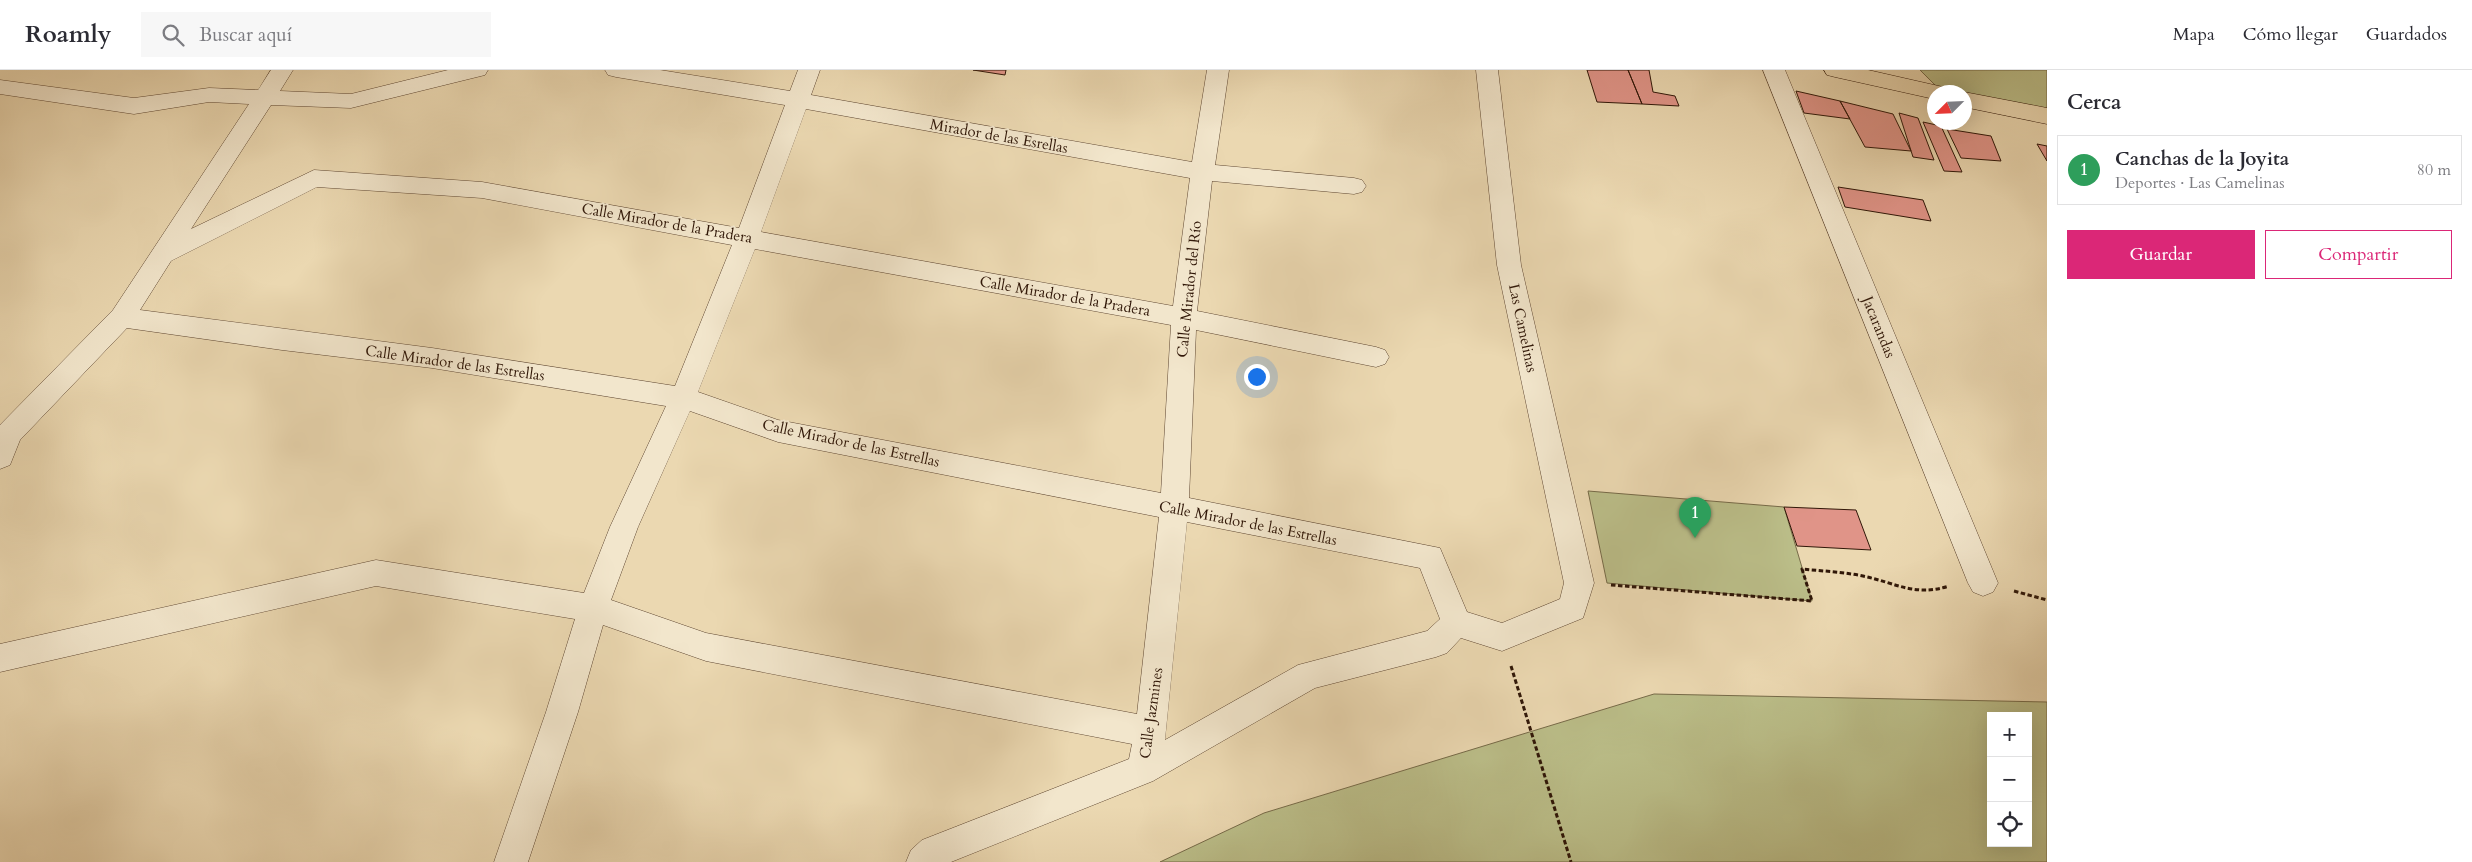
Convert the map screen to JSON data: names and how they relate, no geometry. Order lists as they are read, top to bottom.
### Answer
{
  "streets": {
    "street": [
      "Mirador de las Esrellas",
      "Calle Mirador de la Pradera",
      "Calle Mirador del Río",
      "Jacarandas",
      "Las Camelinas",
      "Calle Mirador de las Estrellas",
      "Calle Jazmines"
    ]
  },
  "crossings": [
    ["Mirador de las Esrellas", "Calle Mirador del Río"],
    ["Calle Mirador de la Pradera", "Calle Mirador del Río"],
    ["Calle Mirador del Río", "Calle Mirador de las Estrellas"],
    ["Calle Mirador del Río", "Calle Jazmines"],
    ["Calle Mirador de las Estrellas", "Calle Jazmines"]
  ],
  "north": "bottom left",
  "page": {
    "header": "Roamly",
    "search": "Buscar aquí",
    "nav": ["Mapa", "Cómo llegar", "Guardados"],
    "heading": "Cerca",
    "list": [
      {
        "mark": "1",
        "name": "Canchas de la Joyita",
        "note": "Deportes · Las Camelinas",
        "value": "80 m"
      }
    ],
    "buttons": ["Guardar", "Compartir"],
    "pins": "1",
    "map_buttons": ["+", "−"]
  }
}
